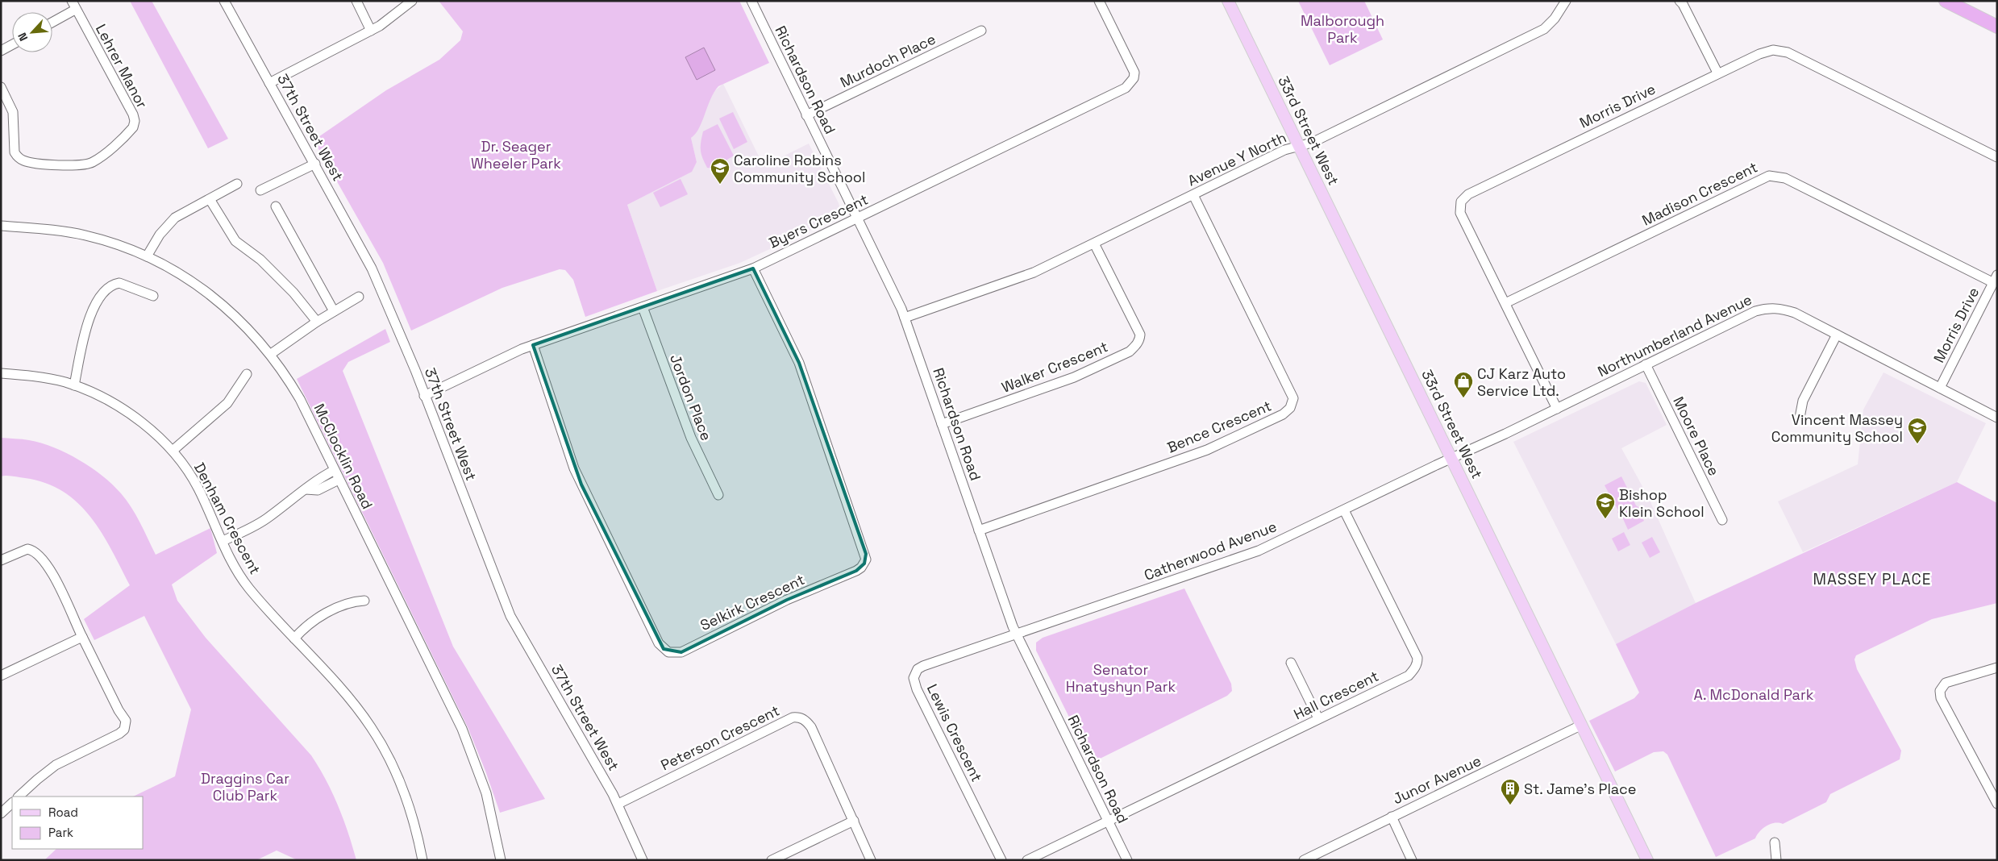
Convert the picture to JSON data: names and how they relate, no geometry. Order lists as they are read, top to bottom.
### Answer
{
  "streets": {
    "main road": ["33rd Street West"],
    "street": [
      "Murdoch Place",
      "Lehrer Manor",
      "Richardson Road",
      "Morris Drive",
      "37th Street West",
      "Avenue Y North",
      "Madison Crescent",
      "Byers Crescent",
      "Northumberland Avenue",
      "Walker Crescent",
      "Jordon Place",
      "Bence Crescent",
      "Moore Place",
      "McClocklin Road",
      "Denham Crescent",
      "Catherwood Avenue",
      "Selkirk Crescent",
      "Hall Crescent",
      "Lewis Crescent",
      "Peterson Crescent",
      "Junor Avenue"
    ]
  },
  "crossings": [
    ["Murdoch Place", "Richardson Road"],
    ["Richardson Road", "Avenue Y North"],
    ["Richardson Road", "Byers Crescent"],
    ["Richardson Road", "Walker Crescent"],
    ["Richardson Road", "Bence Crescent"],
    ["Richardson Road", "Catherwood Avenue"],
    ["Richardson Road", "Hall Crescent"],
    ["Richardson Road", "Lewis Crescent"],
    ["Morris Drive", "Madison Crescent"],
    ["Morris Drive", "Northumberland Avenue"],
    ["37th Street West", "Byers Crescent"],
    ["37th Street West", "Peterson Crescent"],
    ["33rd Street West", "Avenue Y North"],
    ["33rd Street West", "Northumberland Avenue"],
    ["33rd Street West", "Catherwood Avenue"],
    ["33rd Street West", "Junor Avenue"],
    ["Avenue Y North", "Walker Crescent"],
    ["Avenue Y North", "Bence Crescent"],
    ["Byers Crescent", "Jordon Place"],
    ["Byers Crescent", "Selkirk Crescent"],
    ["Northumberland Avenue", "Moore Place"],
    ["Northumberland Avenue", "Catherwood Avenue"],
    ["Catherwood Avenue", "Hall Crescent"],
    ["Catherwood Avenue", "Lewis Crescent"]
  ],
  "districts": ["MASSEY PLACE"],
  "parks": [
    "Malborough Park",
    "Dr. Seager Wheeler Park",
    "Senator Hnatyshyn Park",
    "A. McDonald Park",
    "Draggins Car Club Park"
  ],
  "places": {
    "school or university": ["Caroline Robins Community School", "Vincent Massey Community School", "Bishop Klein School"],
    "shop": ["CJ Karz Auto Service Ltd."],
    "building": ["St. Jame's Place"]
  },
  "legend": ["Road", "Park"],
  "north": "bottom left"
}
